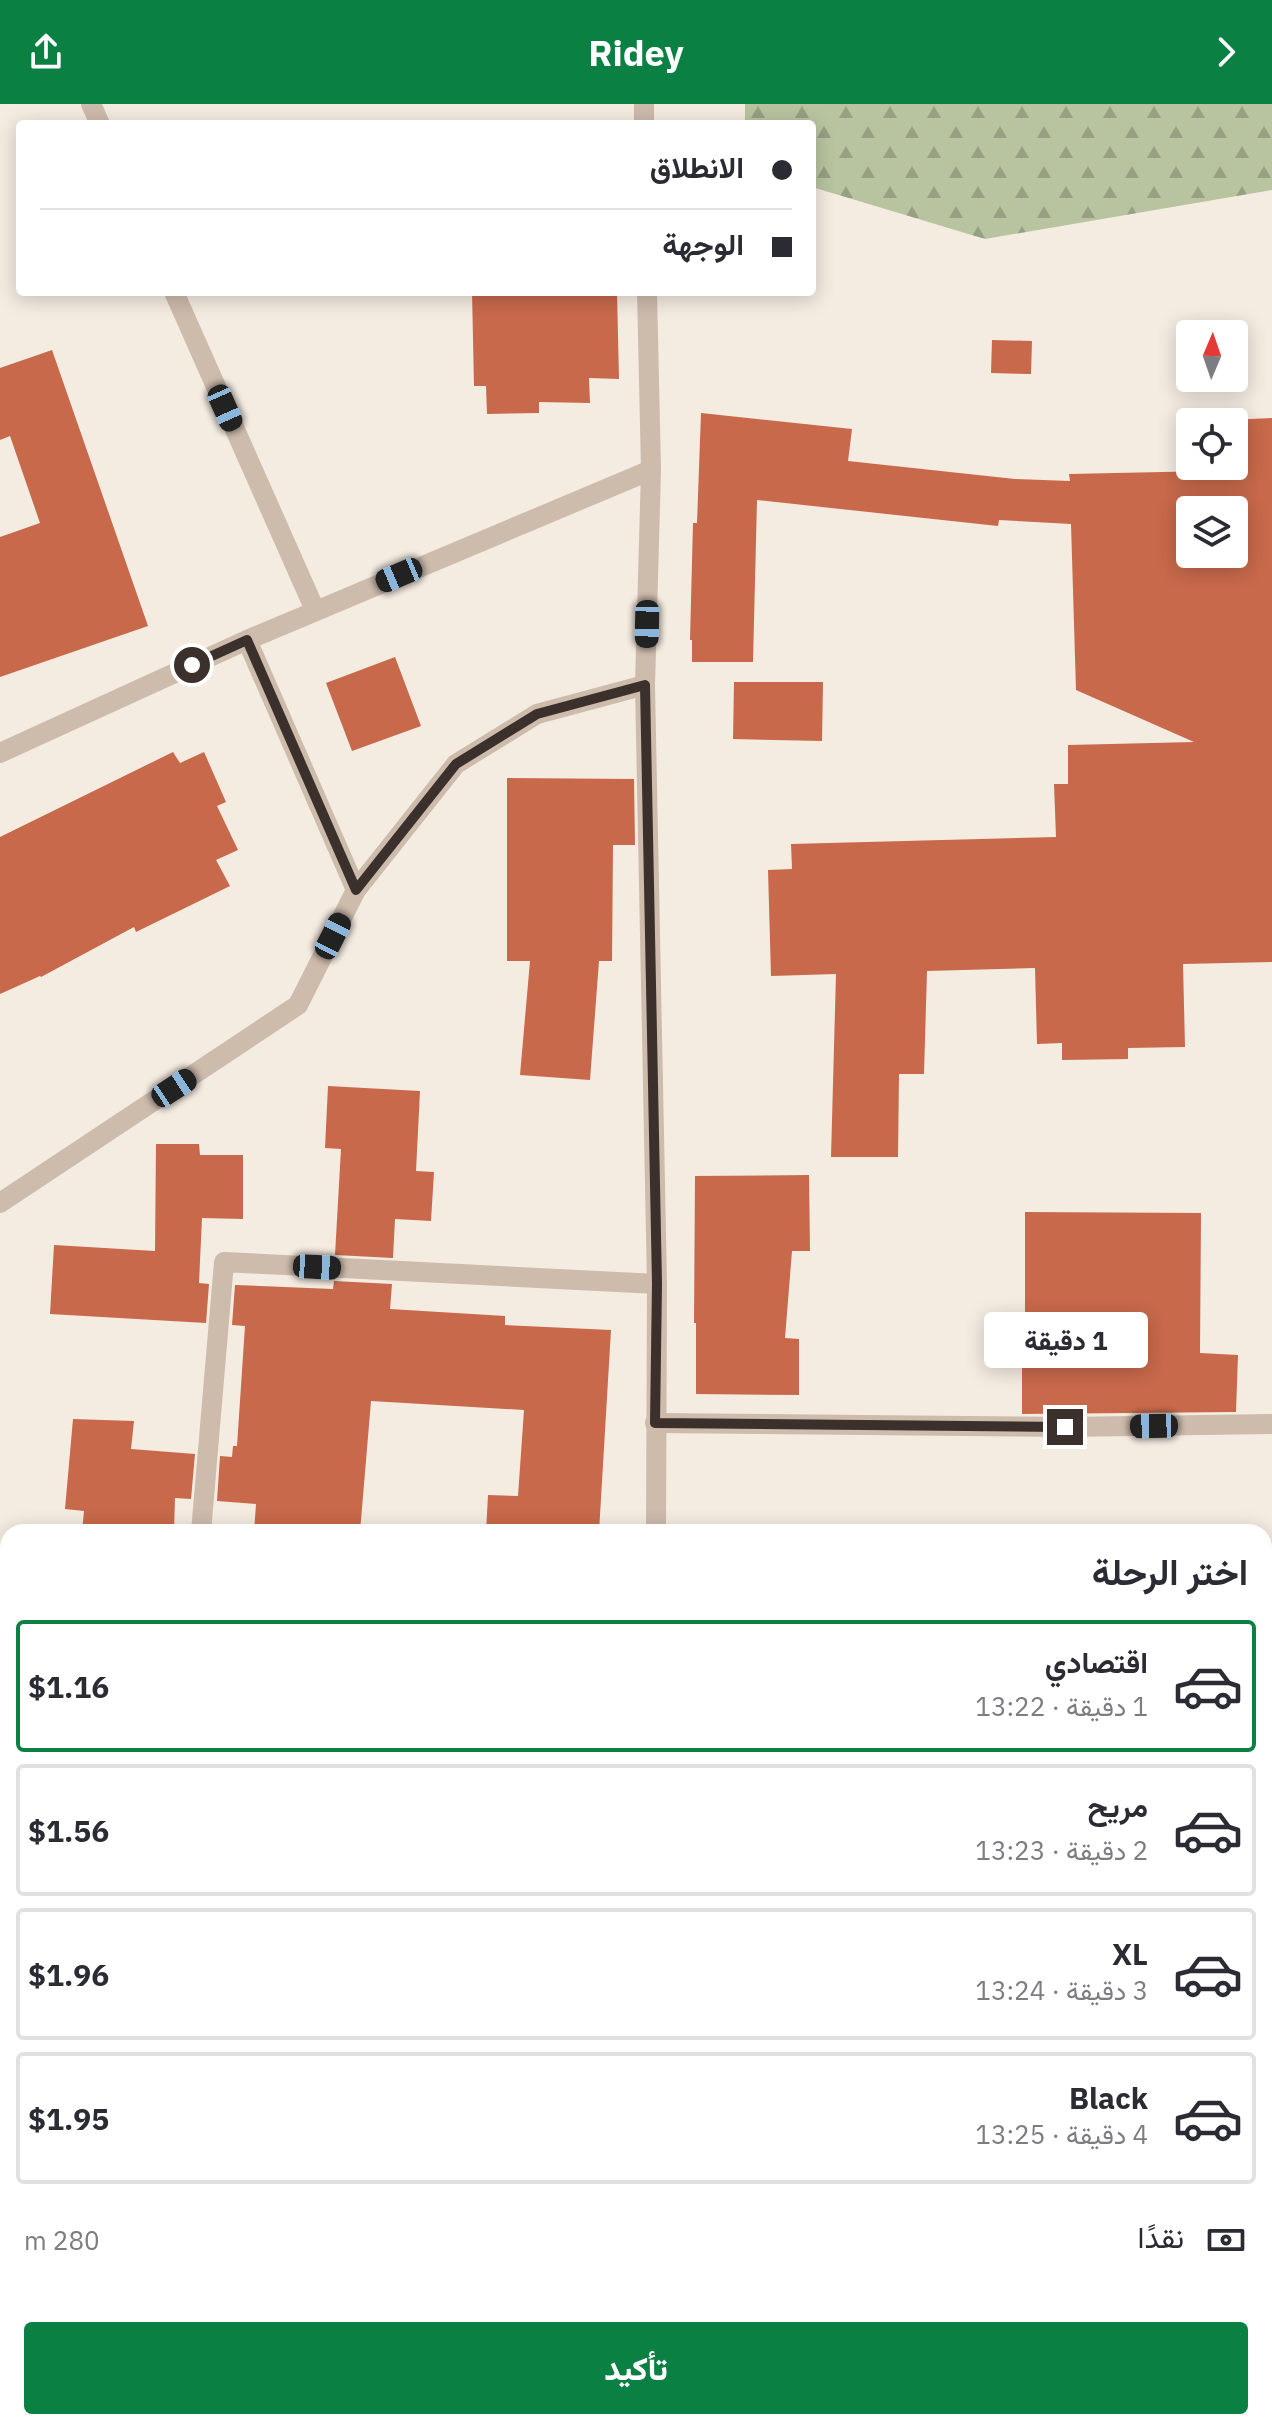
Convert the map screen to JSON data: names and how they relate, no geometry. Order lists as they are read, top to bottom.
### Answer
{
  "north": "top",
  "page": {
    "header": "Ridey",
    "banner": ["الانطلاق", "الوجهة"],
    "bubble": "1 دقيقة",
    "heading": "اختر الرحلة",
    "list": [
      {
        "name": "اقتصادي",
        "note": "1 دقيقة · 13:22",
        "value": "$1.16"
      },
      {
        "name": "مريح",
        "note": "2 دقيقة · 13:23",
        "value": "$1.56"
      },
      {
        "name": "XL",
        "note": "3 دقيقة · 13:24",
        "value": "$1.96"
      },
      {
        "name": "Black",
        "note": "4 دقيقة · 13:25",
        "value": "$1.95"
      }
    ],
    "pay": ["نقدًا", "280 m"],
    "buttons": "تأكيد"
  }
}
